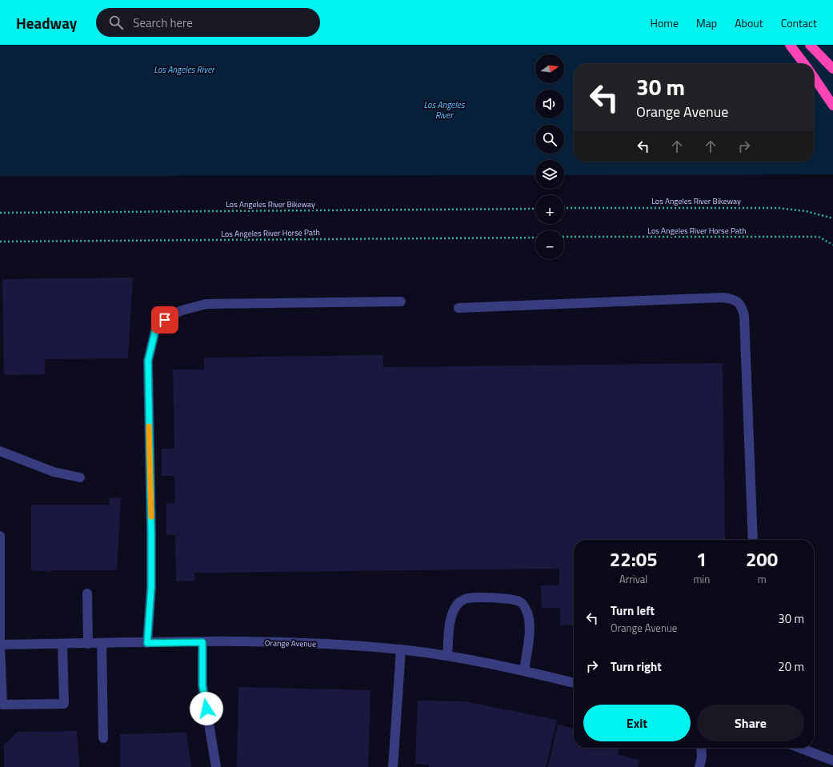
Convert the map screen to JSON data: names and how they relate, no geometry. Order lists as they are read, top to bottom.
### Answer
{
  "streets": {
    "street": ["Orange Avenue"],
    "path": ["Los Angeles River Bikeway", "Los Angeles River Horse Path"]
  },
  "water": ["Los Angeles River"],
  "north": "right",
  "page": {
    "header": "Headway",
    "search": "Search here",
    "nav": [
      "Home",
      "Map",
      "About",
      "Contact"
    ],
    "map_buttons": ["+", "−"],
    "turn": ["30 m", "Orange Avenue"],
    "eta": [
      "22:05",
      "Arrival",
      "1",
      "min",
      "200",
      "m"
    ],
    "list": [
      {
        "name": "Turn left",
        "note": "Orange Avenue",
        "value": "30 m"
      },
      {
        "name": "Turn right",
        "value": "20 m"
      }
    ],
    "buttons": ["Exit", "Share"]
  }
}
